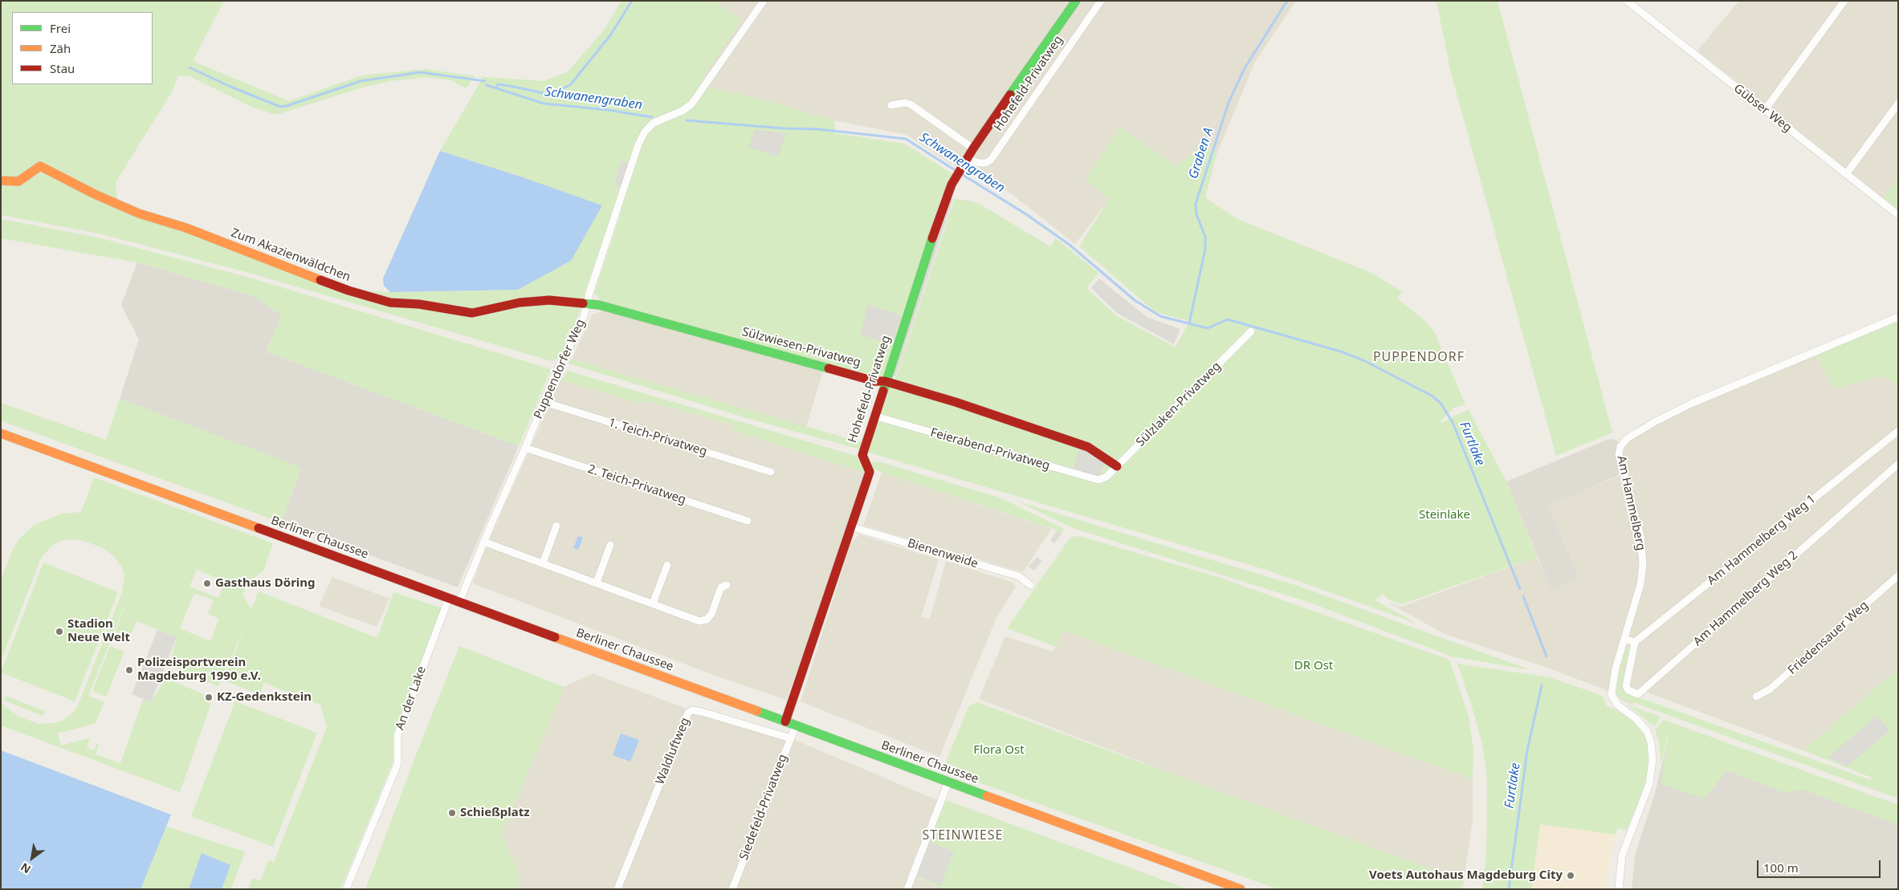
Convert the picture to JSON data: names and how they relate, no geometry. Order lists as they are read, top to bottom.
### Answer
{
  "streets": {
    "street": [
      "Hohefeld-Privatweg",
      "Gübser Weg",
      "Zum Akazienwäldchen",
      "Sülzwiesen-Privatweg",
      "Puppendorfer Weg",
      "Sülzlaken-Privatweg",
      "1. Teich-Privatweg",
      "Feierabend-Privatweg",
      "2. Teich-Privatweg",
      "Am Hammelberg",
      "Berliner Chaussee",
      "Am Hammelberg Weg 1",
      "Bienenweide",
      "Am Hammelberg Weg 2",
      "Friedensauer Weg",
      "An der Lake",
      "Waldluftweg",
      "Siedefeld-Privatweg"
    ]
  },
  "crossings": [
    ["Hohefeld-Privatweg", "Sülzwiesen-Privatweg"],
    ["Hohefeld-Privatweg", "Feierabend-Privatweg"],
    ["Hohefeld-Privatweg", "Berliner Chaussee"],
    ["Hohefeld-Privatweg", "Bienenweide"],
    ["Zum Akazienwäldchen", "Sülzwiesen-Privatweg"],
    ["Zum Akazienwäldchen", "Puppendorfer Weg"],
    ["Sülzwiesen-Privatweg", "Puppendorfer Weg"],
    ["Sülzwiesen-Privatweg", "Sülzlaken-Privatweg"],
    ["Puppendorfer Weg", "1. Teich-Privatweg"],
    ["Puppendorfer Weg", "2. Teich-Privatweg"],
    ["Puppendorfer Weg", "Berliner Chaussee"],
    ["Sülzlaken-Privatweg", "Feierabend-Privatweg"],
    ["Berliner Chaussee", "An der Lake"],
    ["Berliner Chaussee", "Siedefeld-Privatweg"],
    ["Am Hammelberg Weg 1", "Am Hammelberg Weg 2"],
    ["Waldluftweg", "Siedefeld-Privatweg"]
  ],
  "districts": ["PUPPENDORF", "STEINWIESE"],
  "water": ["Schwanengraben", "Graben A", "Furtlake"],
  "parks": ["Steinlake", "DR Ost", "Flora Ost"],
  "places": [
    "Gasthaus Döring",
    "Stadion Neue Welt",
    "Polizeisportverein Magdeburg 1990 e.V.",
    "KZ-Gedenkstein",
    "Schießplatz",
    "Voets Autohaus Magdeburg City"
  ],
  "legend": ["Frei", "Zäh", "Stau"],
  "scale_bar": "100 m",
  "north": "bottom left"
}
